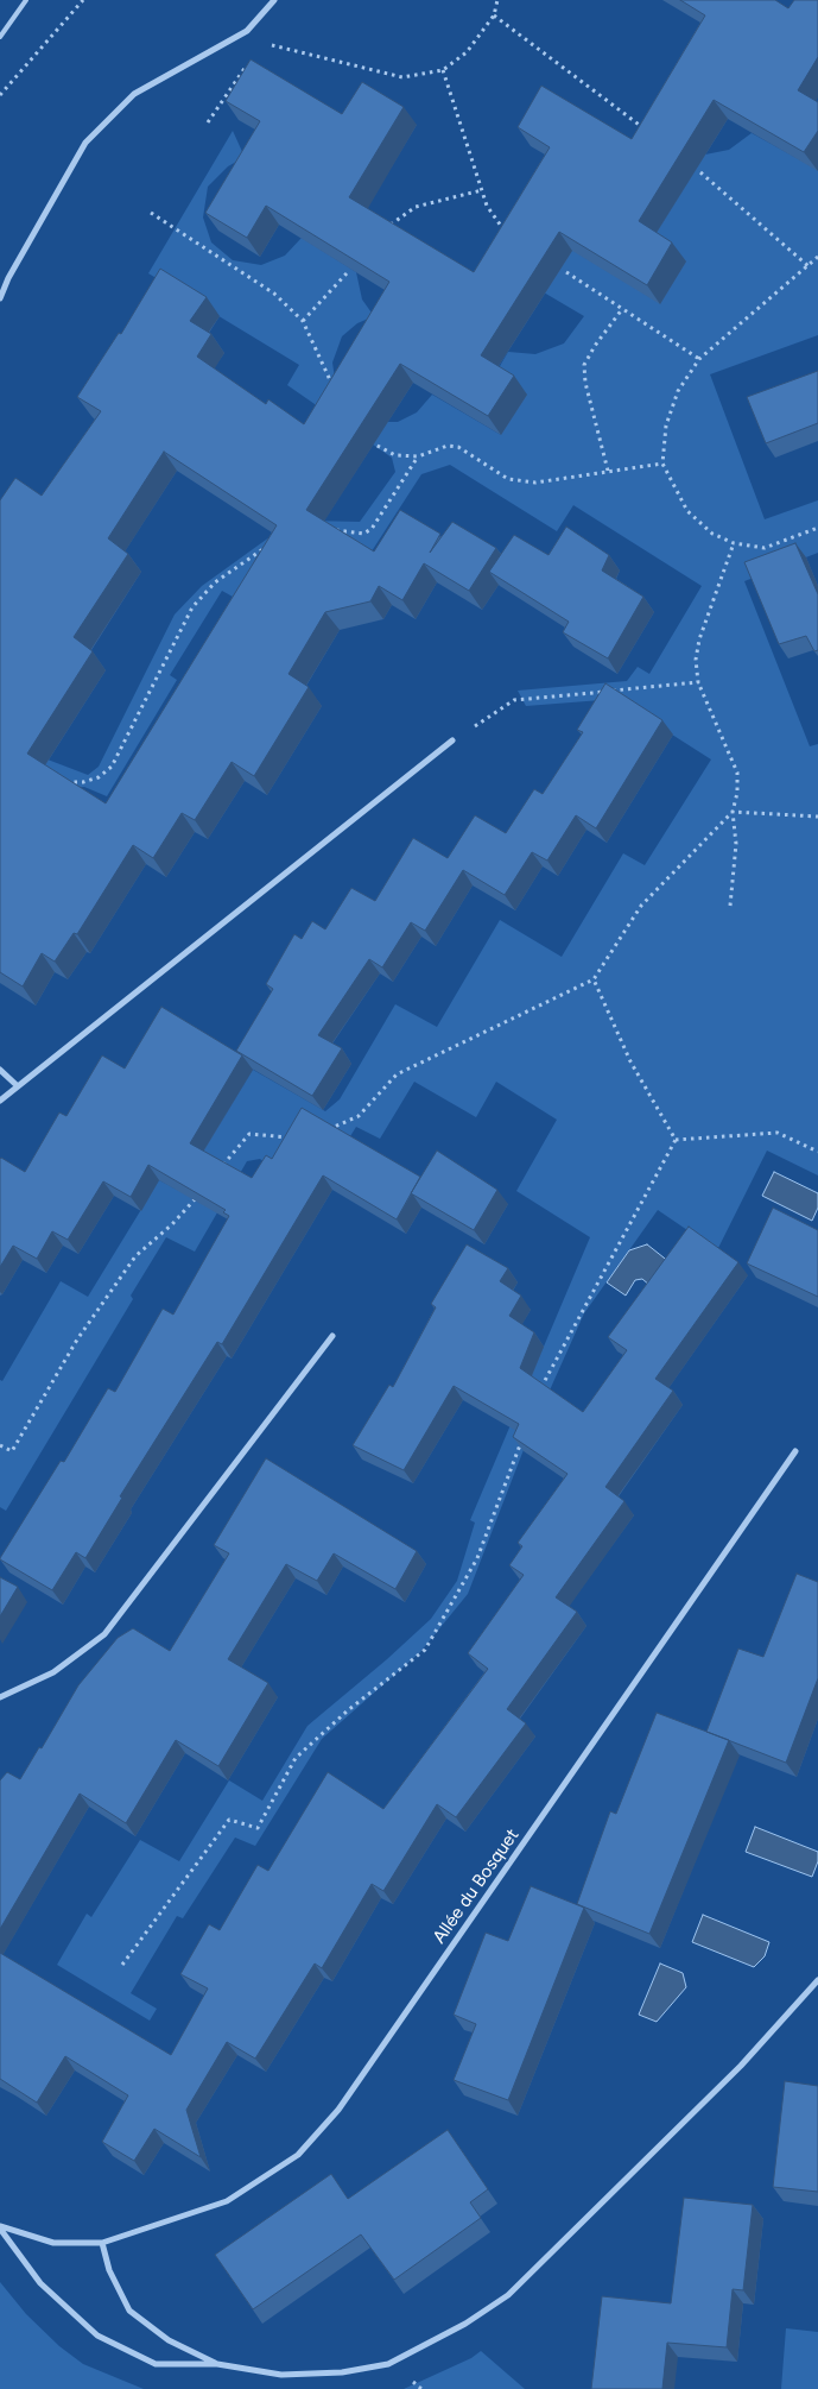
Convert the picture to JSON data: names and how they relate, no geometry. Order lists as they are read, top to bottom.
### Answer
{
  "streets": {
    "street": ["Allée du Bosquet"]
  }
}
